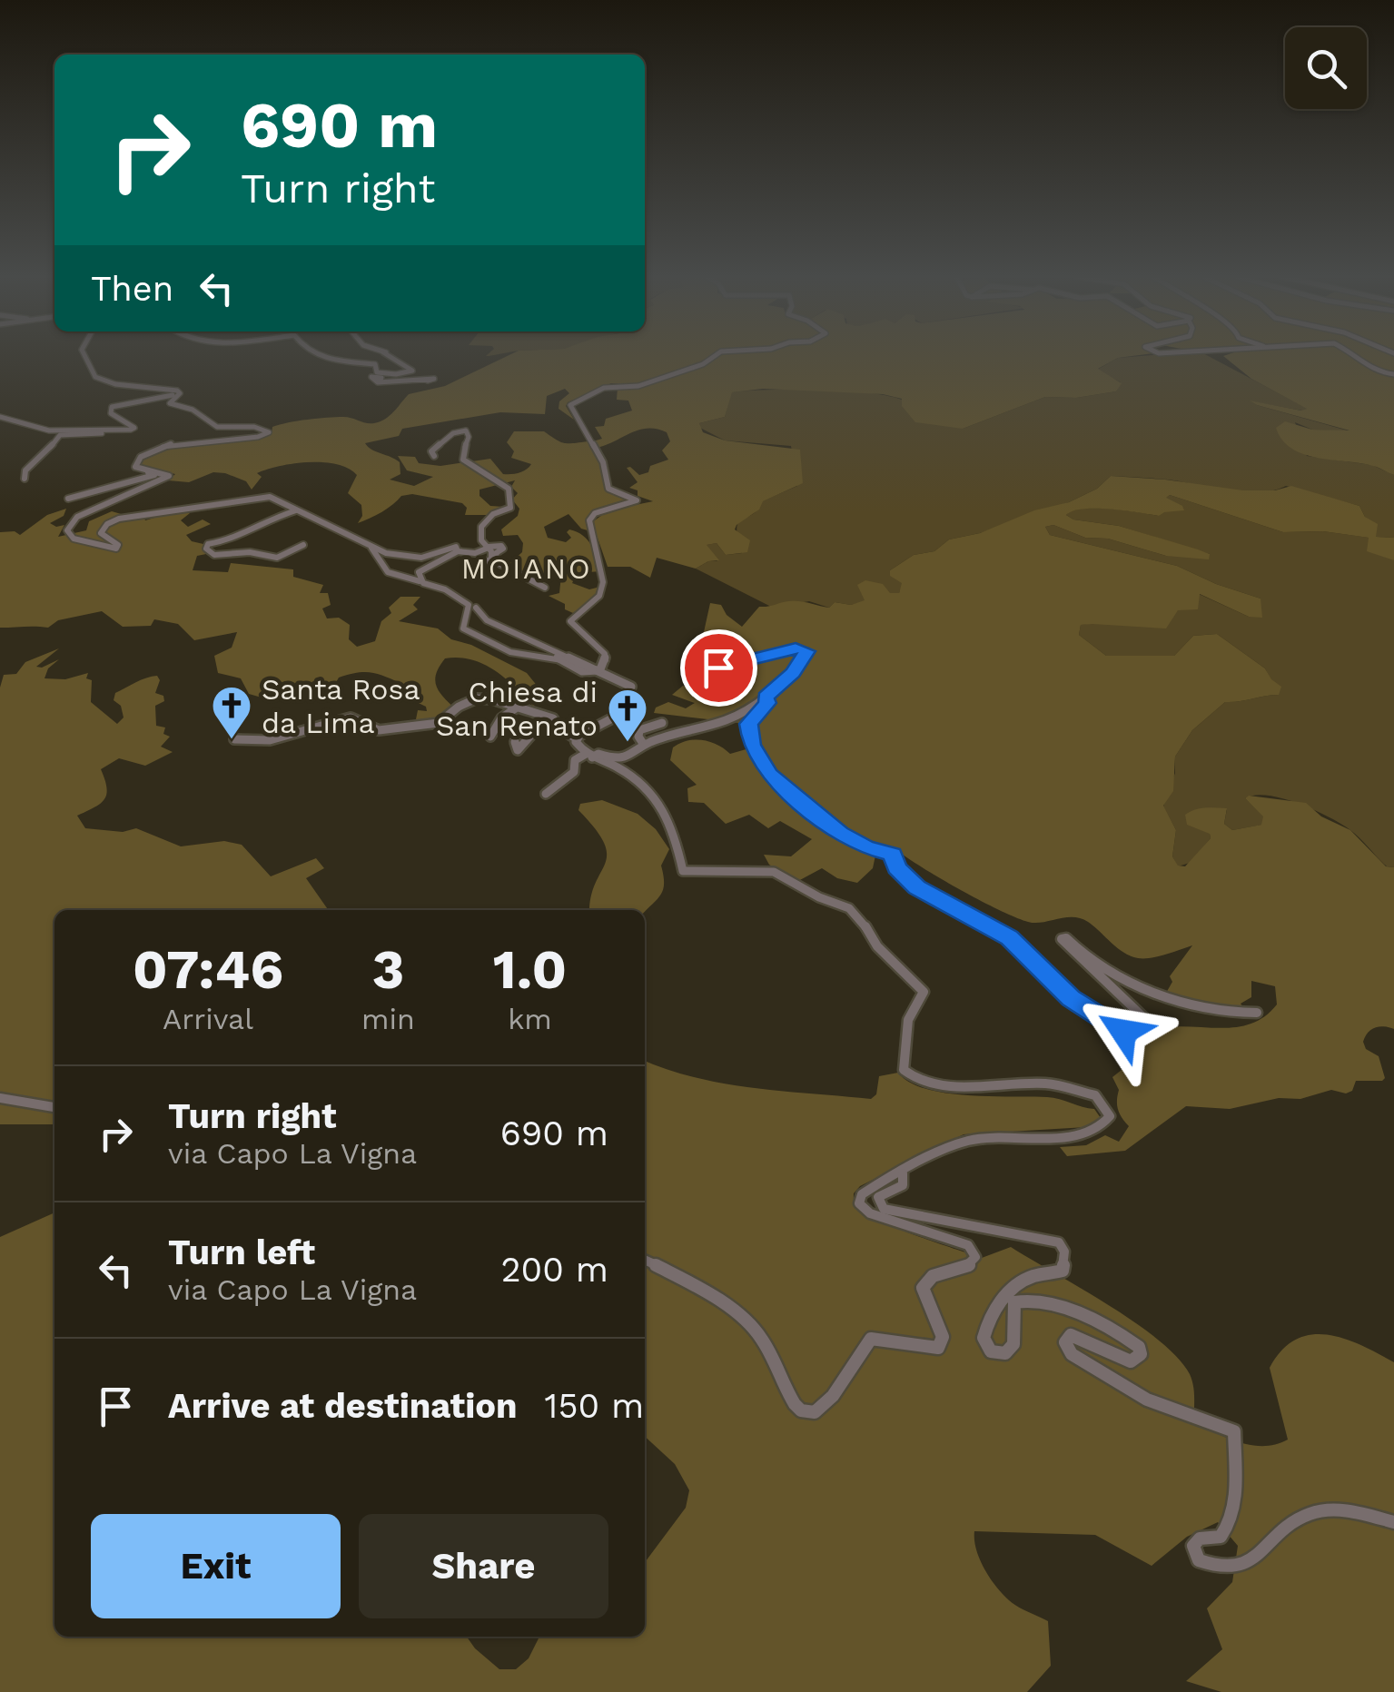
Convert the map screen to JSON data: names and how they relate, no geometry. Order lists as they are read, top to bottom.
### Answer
{
  "districts": ["MOIANO"],
  "places": {
    "church": ["Santa Rosa da Lima", "Chiesa di San Renato"]
  },
  "page": {
    "turn": ["690 m", "Turn right"],
    "then": "Then",
    "eta": [
      "07:46",
      "Arrival",
      "3",
      "min",
      "1.0",
      "km"
    ],
    "list": [
      {
        "name": "Turn right",
        "note": "via Capo La Vigna",
        "value": "690 m"
      },
      {
        "name": "Turn left",
        "note": "via Capo La Vigna",
        "value": "200 m"
      },
      {
        "name": "Arrive at destination",
        "value": "150 m"
      }
    ],
    "buttons": ["Exit", "Share"]
  }
}
